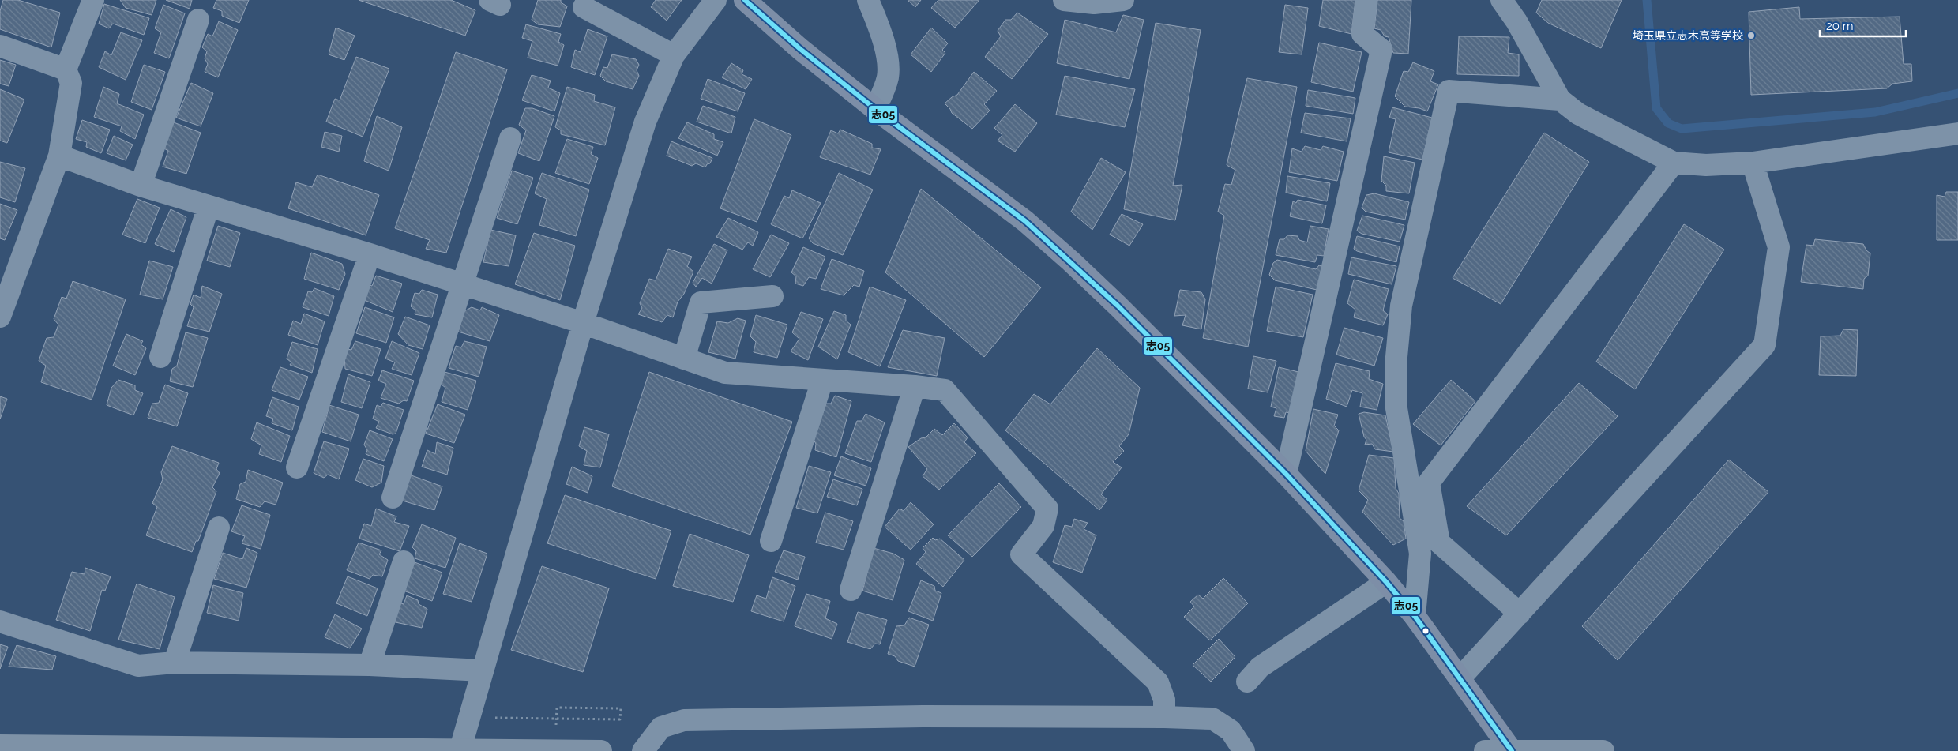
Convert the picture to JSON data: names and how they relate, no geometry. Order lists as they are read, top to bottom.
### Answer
{
  "places": ["埼玉県立志木高等学校"],
  "lines": ["transit line 志05"],
  "scale_bar": "20 m"
}
